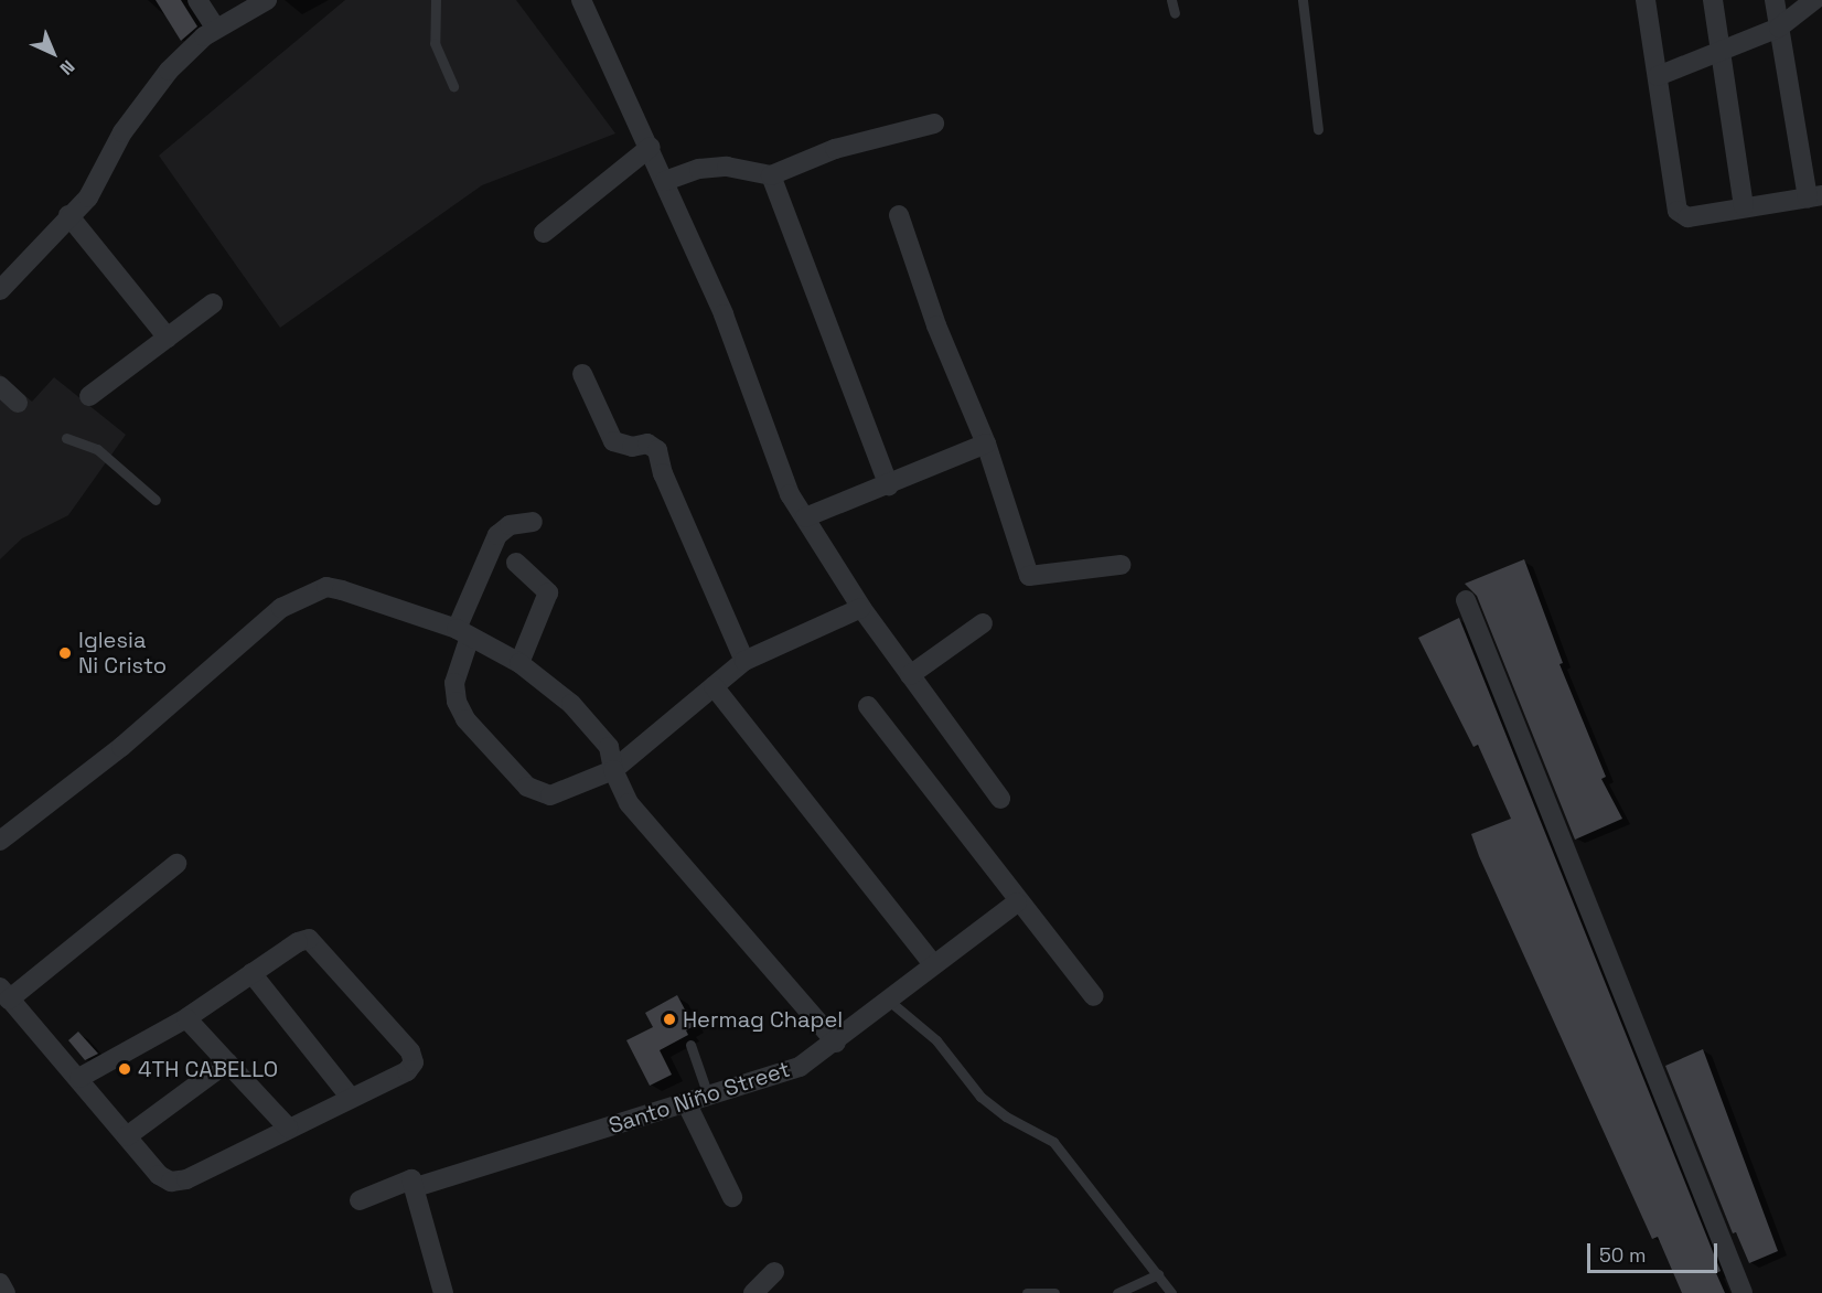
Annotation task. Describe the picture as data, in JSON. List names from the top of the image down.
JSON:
{
  "streets": {
    "street": ["Santo Niño Street"]
  },
  "places": ["Iglesia Ni Cristo", "Hermag Chapel", "4TH CABELLO"],
  "scale_bar": "50 m",
  "north": "bottom right"
}
